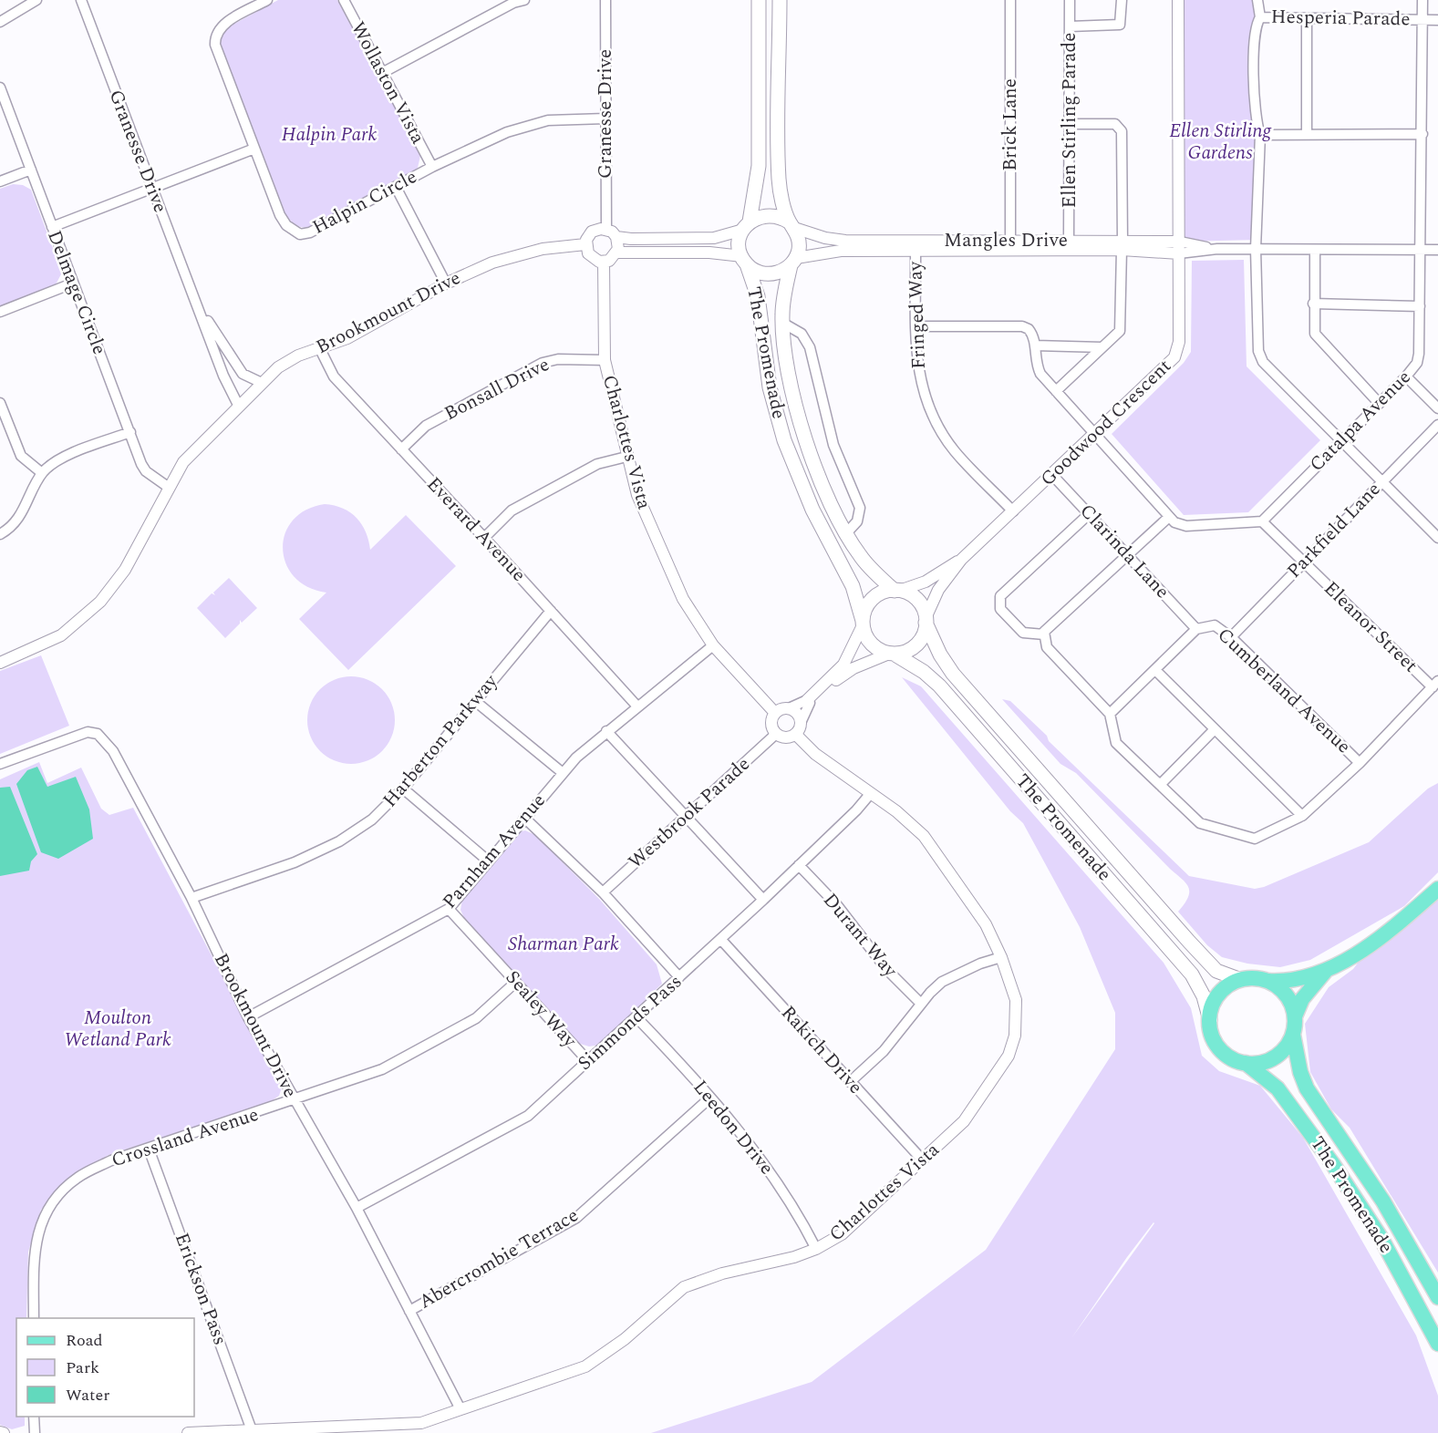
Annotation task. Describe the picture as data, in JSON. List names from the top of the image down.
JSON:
{
  "streets": {
    "main road": ["The Promenade"],
    "street": [
      "Hesperia Parade",
      "Wollaston Vista",
      "Granesse Drive",
      "Ellen Stirling Parade",
      "Brick Lane",
      "Halpin Circle",
      "Mangles Drive",
      "Delmage Circle",
      "Brookmount Drive",
      "Fringed Way",
      "Bonsall Drive",
      "Catalpa Avenue",
      "Goodwood Crescent",
      "Charlottes Vista",
      "Everard Avenue",
      "Parkfield Lane",
      "Clarinda Lane",
      "Eleanor Street",
      "Cumberland Avenue",
      "Harberton Parkway",
      "Westbrook Parade",
      "Parnham Avenue",
      "Durant Way",
      "Sealey Way",
      "Simmonds Pass",
      "Rakich Drive",
      "Leedon Drive",
      "Crossland Avenue",
      "Abercrombie Terrace",
      "Erickson Pass"
    ]
  },
  "crossings": [
    ["Hesperia Parade", "Catalpa Avenue"],
    ["Wollaston Vista", "Halpin Circle"],
    ["Granesse Drive", "Halpin Circle"],
    ["Granesse Drive", "Brookmount Drive"],
    ["Granesse Drive", "Charlottes Vista"],
    ["Ellen Stirling Parade", "Mangles Drive"],
    ["Brick Lane", "Mangles Drive"],
    ["Mangles Drive", "Fringed Way"],
    ["Mangles Drive", "The Promenade"],
    ["Mangles Drive", "Catalpa Avenue"],
    ["Mangles Drive", "Goodwood Crescent"],
    ["Delmage Circle", "Brookmount Drive"],
    ["Brookmount Drive", "Charlottes Vista"],
    ["Brookmount Drive", "Everard Avenue"],
    ["Brookmount Drive", "Harberton Parkway"],
    ["Brookmount Drive", "Parnham Avenue"],
    ["Brookmount Drive", "Simmonds Pass"],
    ["Brookmount Drive", "Crossland Avenue"],
    ["Brookmount Drive", "Abercrombie Terrace"],
    ["Fringed Way", "Goodwood Crescent"],
    ["The Promenade", "Goodwood Crescent"],
    ["Bonsall Drive", "Charlottes Vista"],
    ["Bonsall Drive", "Everard Avenue"],
    ["Catalpa Avenue", "Eleanor Street"],
    ["Goodwood Crescent", "Clarinda Lane"],
    ["Charlottes Vista", "Westbrook Parade"],
    ["Charlottes Vista", "Parnham Avenue"],
    ["Charlottes Vista", "Simmonds Pass"],
    ["Charlottes Vista", "Rakich Drive"],
    ["Charlottes Vista", "Leedon Drive"],
    ["Charlottes Vista", "Erickson Pass"],
    ["Everard Avenue", "Harberton Parkway"],
    ["Everard Avenue", "Parnham Avenue"],
    ["Parkfield Lane", "Eleanor Street"],
    ["Parkfield Lane", "Cumberland Avenue"],
    ["Clarinda Lane", "Cumberland Avenue"],
    ["Eleanor Street", "Cumberland Avenue"],
    ["Parnham Avenue", "Sealey Way"],
    ["Durant Way", "Simmonds Pass"],
    ["Sealey Way", "Simmonds Pass"],
    ["Sealey Way", "Crossland Avenue"],
    ["Simmonds Pass", "Rakich Drive"],
    ["Simmonds Pass", "Leedon Drive"],
    ["Leedon Drive", "Abercrombie Terrace"],
    ["Crossland Avenue", "Erickson Pass"]
  ],
  "parks": [
    "Ellen Stirling Gardens",
    "Halpin Park",
    "Sharman Park",
    "Moulton Wetland Park"
  ],
  "legend": ["Road", "Park", "Water"]
}
